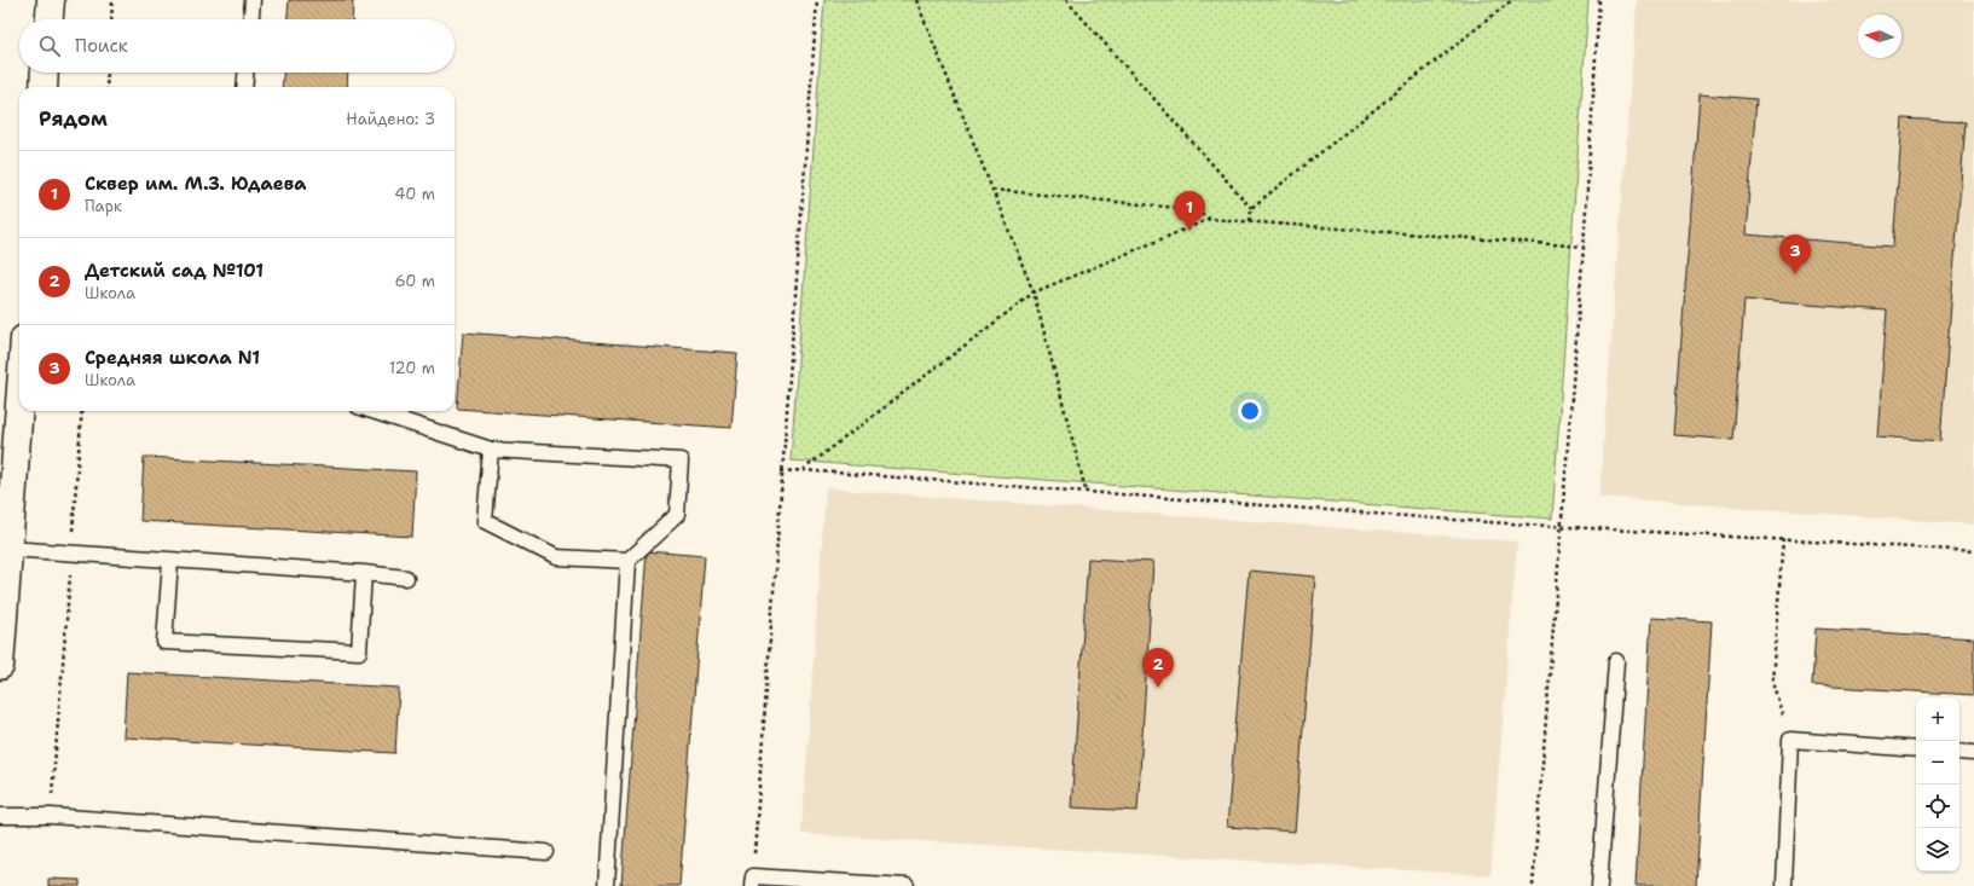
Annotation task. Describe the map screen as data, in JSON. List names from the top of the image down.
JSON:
{
  "north": "left",
  "page": {
    "search": "Поиск",
    "heading": ["Рядом", "Найдено: 3"],
    "list": [
      {
        "mark": "1",
        "name": "Сквер им. М.З. Юдаева",
        "note": "Парк",
        "value": "40 m"
      },
      {
        "mark": "2",
        "name": "Детский сад №101",
        "note": "Школа",
        "value": "60 m"
      },
      {
        "mark": "3",
        "name": "Средняя школа N1",
        "note": "Школа",
        "value": "120 m"
      }
    ],
    "pins": ["1", "3", "2"],
    "map_buttons": ["+", "−"]
  }
}
